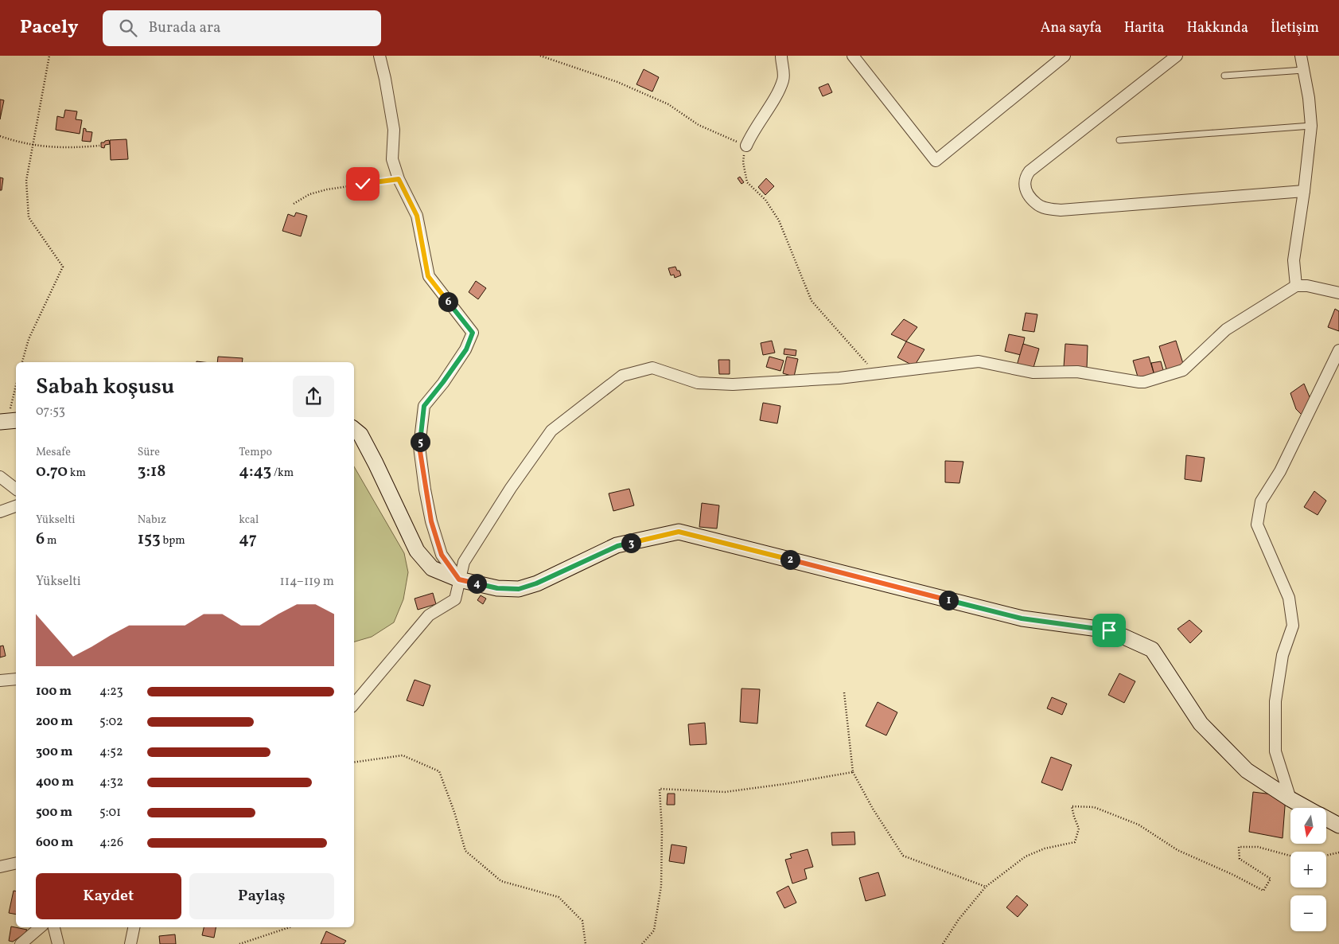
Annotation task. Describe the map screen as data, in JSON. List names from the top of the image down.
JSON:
{
  "north": "bottom",
  "page": {
    "header": "Pacely",
    "search": "Burada ara",
    "nav": [
      "Ana sayfa",
      "Harita",
      "Hakkında",
      "İletişim"
    ],
    "pins": [
      "6",
      "5",
      "3",
      "2",
      "4",
      "1"
    ],
    "heading": ["Sabah koşusu", "07:53"],
    "stats": [
      ["Mesafe", "0.70 km"],
      ["Süre", "3:18"],
      ["Tempo", "4:43 /km"],
      ["Yükselti", "6 m"],
      ["Nabız", "153 bpm"],
      ["kcal", "47"]
    ],
    "chart": ["Yükselti", "114–119 m"],
    "list": [
      {
        "name": "100 m",
        "note": "4:23"
      },
      {
        "name": "200 m",
        "note": "5:02"
      },
      {
        "name": "300 m",
        "note": "4:52"
      },
      {
        "name": "400 m",
        "note": "4:32"
      },
      {
        "name": "500 m",
        "note": "5:01"
      },
      {
        "name": "600 m",
        "note": "4:26"
      }
    ],
    "map_buttons": ["+", "−"],
    "buttons": ["Kaydet", "Paylaş"]
  }
}
